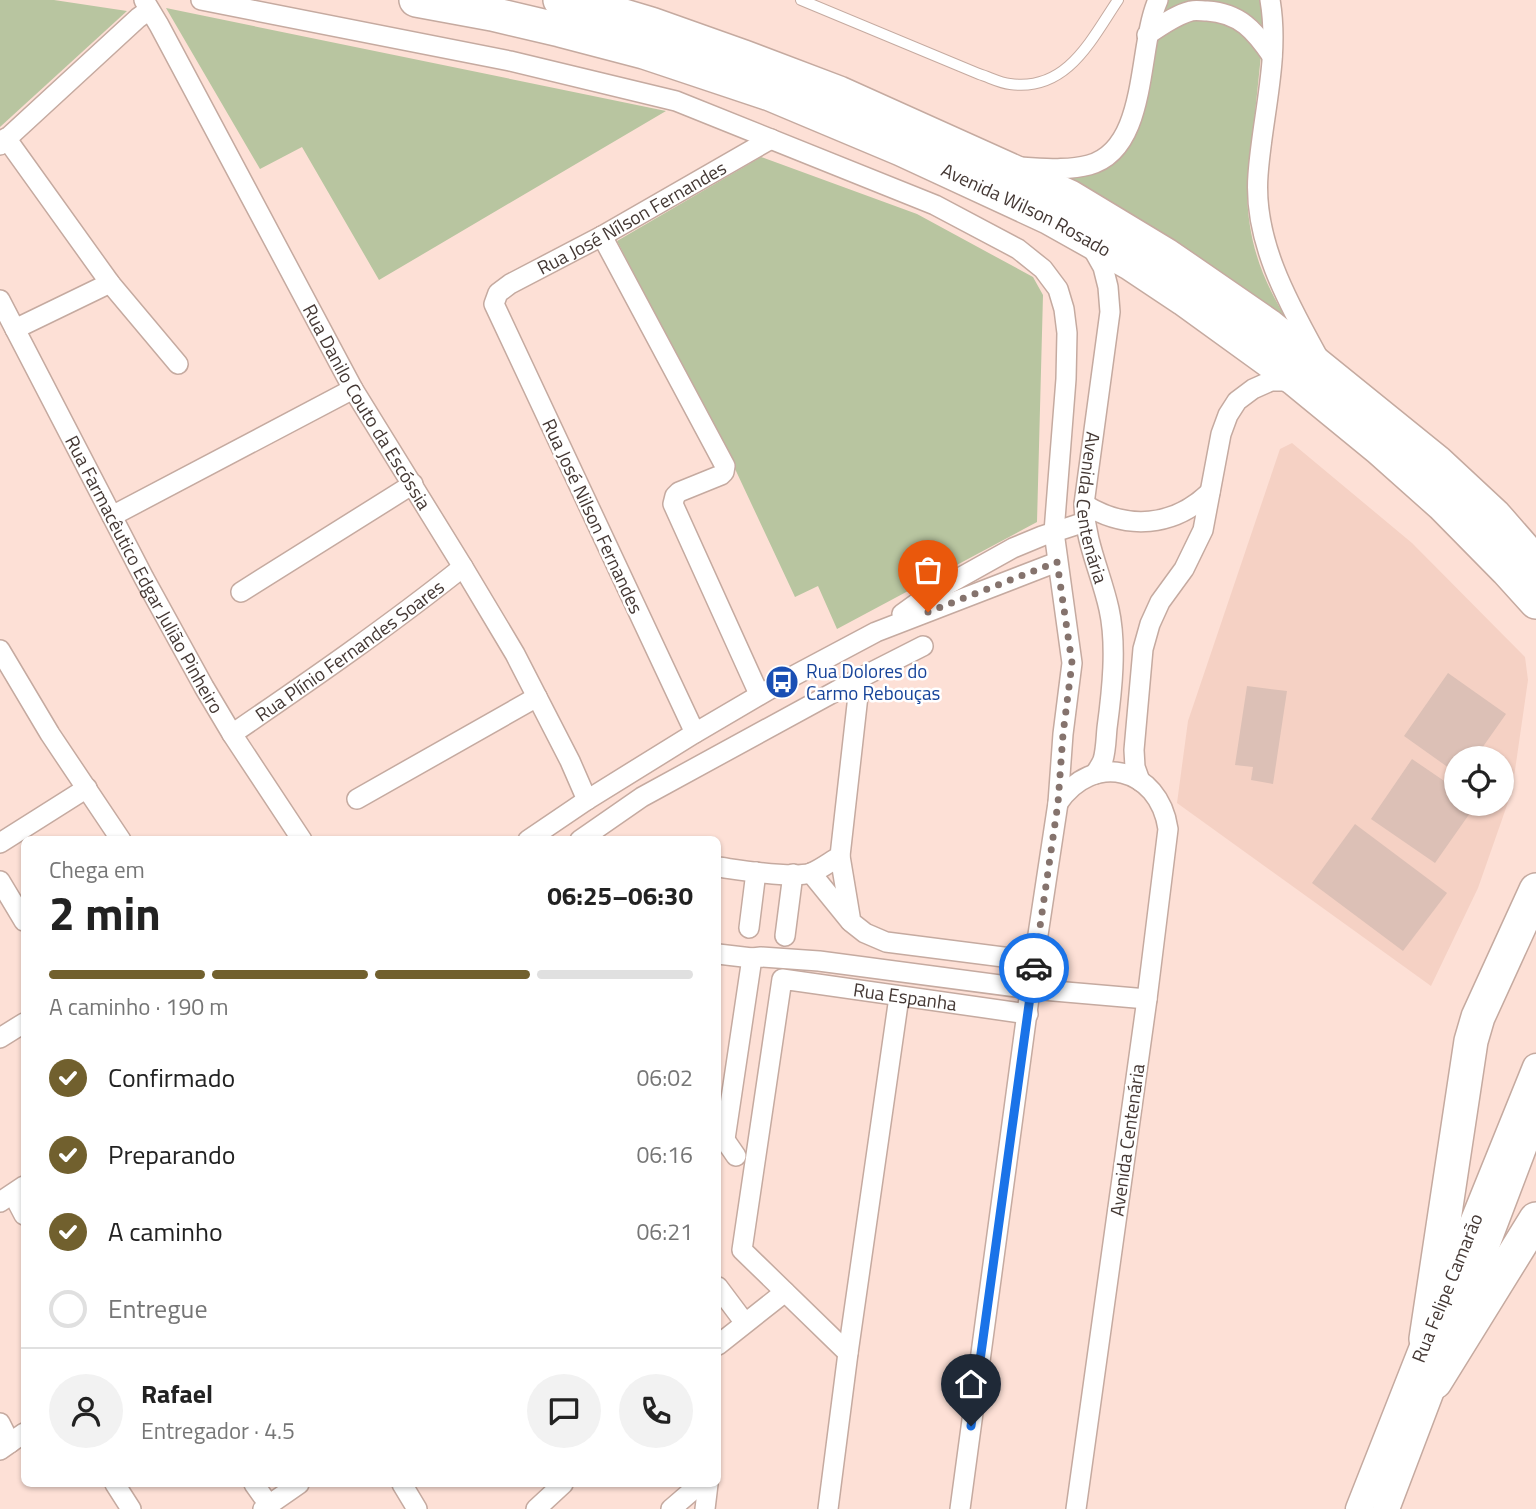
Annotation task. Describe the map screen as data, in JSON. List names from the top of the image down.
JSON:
{
  "streets": {
    "highway": ["Avenida Wilson Rosado"],
    "main road": ["Rua Felipe Camarão"],
    "street": [
      "Rua José Nílson Fernandes",
      "Rua Danilo Couto da Escóssia",
      "Avenida Centenária",
      "Rua José Nilson Fernandes",
      "Rua Farmacêutico Edgar Julião Pinheiro",
      "Rua Plínio Fernandes Soares",
      "Rua Espanha"
    ]
  },
  "crossings": [
    ["Avenida Wilson Rosado", "Avenida Centenária"],
    ["Rua José Nílson Fernandes", "Rua José Nilson Fernandes"],
    ["Rua Danilo Couto da Escóssia", "Rua Plínio Fernandes Soares"],
    ["Rua Farmacêutico Edgar Julião Pinheiro", "Rua Plínio Fernandes Soares"]
  ],
  "places": {
    "bus stop": ["Rua Dolores do Carmo Rebouças"]
  },
  "page": {
    "heading": ["2 min", "Chega em", "06:25–06:30"],
    "panel": ["Rafael", "Entregador · 4.5"],
    "bar": "A caminho · 190 m",
    "list": [
      ["Confirmado", "06:02"],
      ["Preparando", "06:16"],
      ["A caminho", "06:21"],
      "Entregue"
    ]
  }
}
